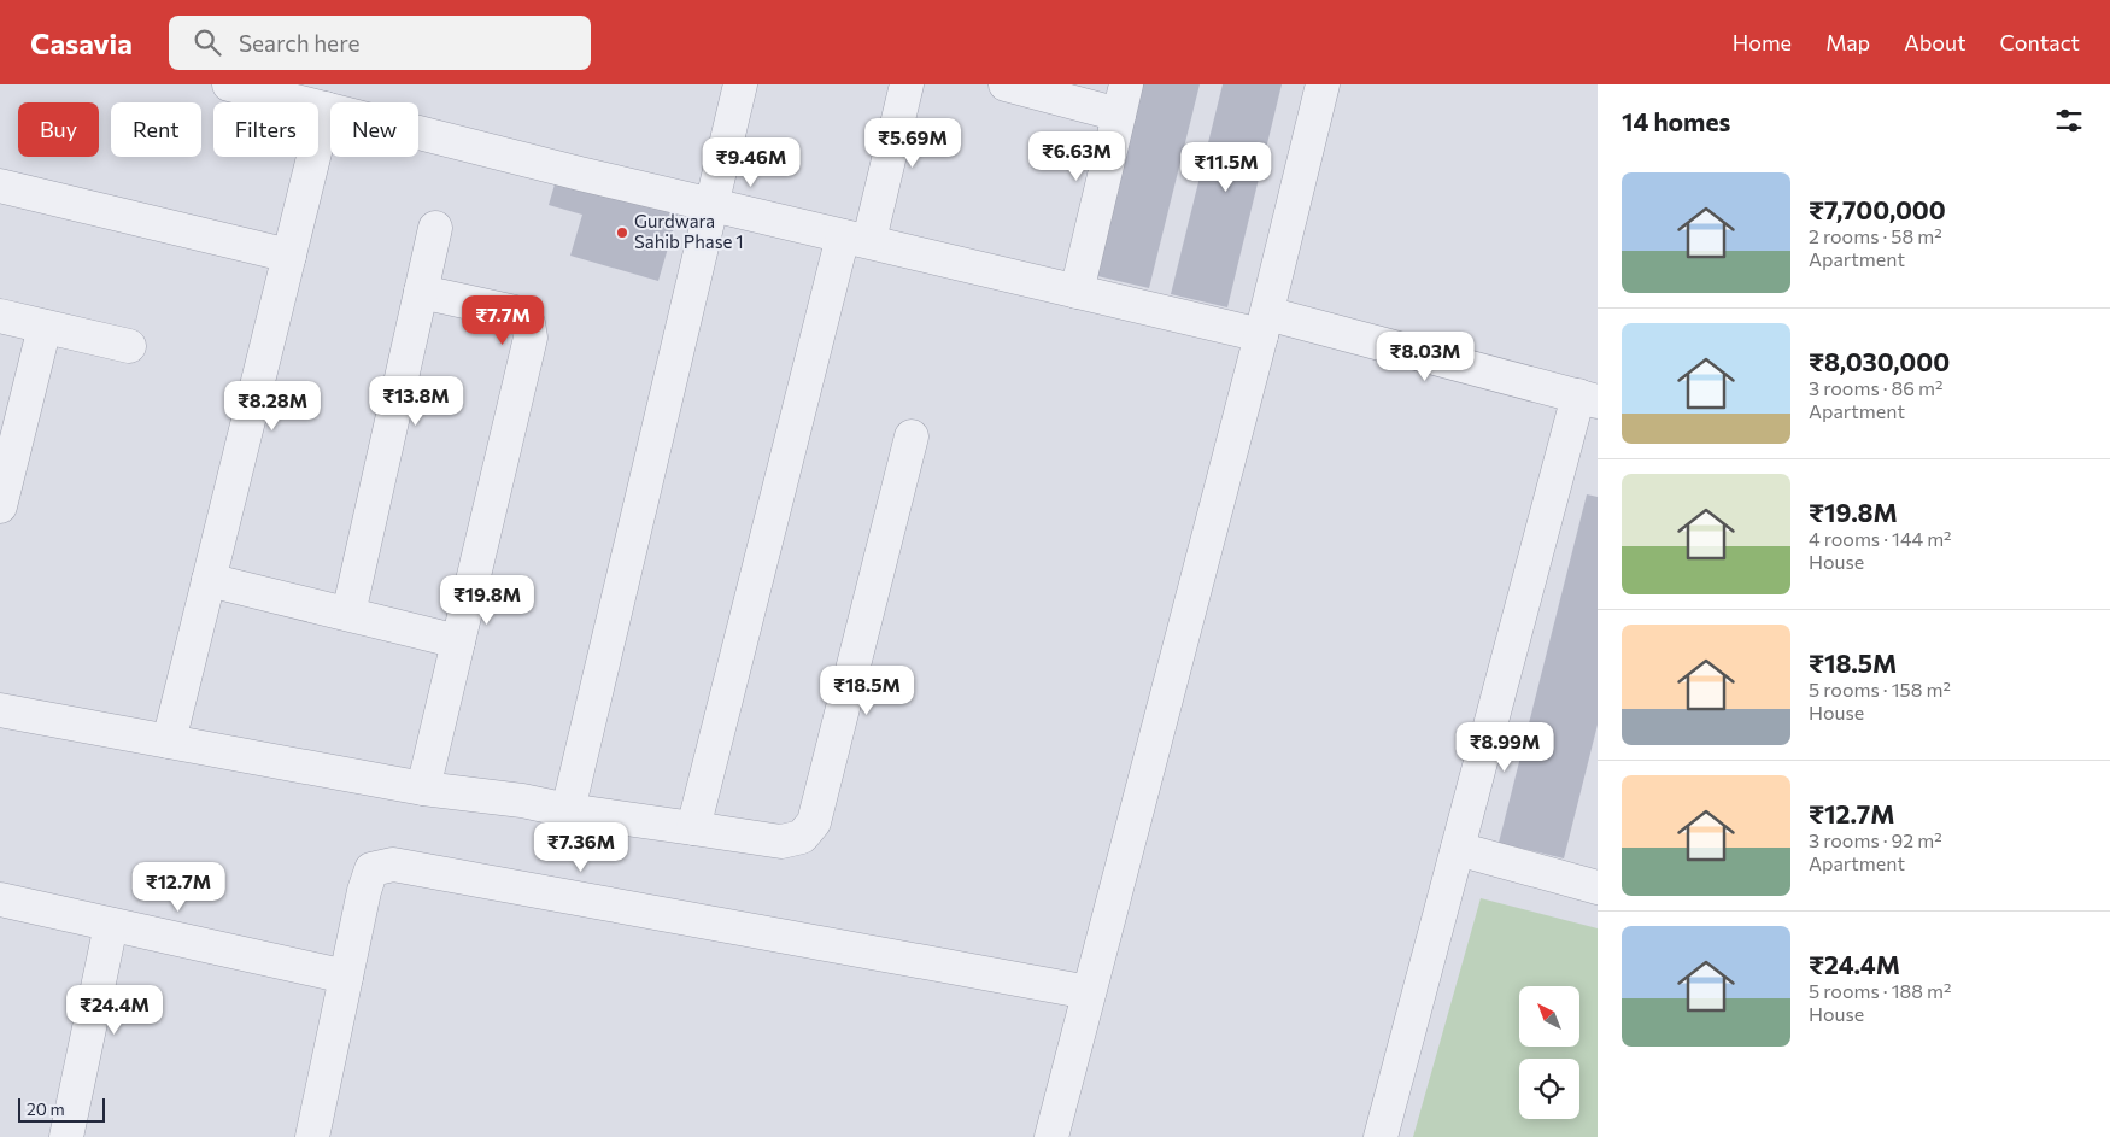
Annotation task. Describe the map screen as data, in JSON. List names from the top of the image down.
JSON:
{
  "places": ["Gurdwara Sahib Phase 1"],
  "scale_bar": "20 m",
  "north": "top left",
  "page": {
    "header": "Casavia",
    "search": "Search here",
    "nav": [
      "Home",
      "Map",
      "About",
      "Contact"
    ],
    "heading": "14 homes",
    "chip": [
      "Buy",
      "Rent",
      "Filters",
      "New"
    ],
    "price": [
      "₹5.69M",
      "₹6.63M",
      "₹9.46M",
      "₹11.5M",
      "₹7.7M",
      "₹8.03M",
      "₹13.8M",
      "₹8.28M",
      "₹19.8M",
      "₹18.5M",
      "₹8.99M",
      "₹7.36M",
      "₹12.7M",
      "₹24.4M"
    ],
    "list": [
      {
        "name": "₹7,700,000",
        "note": "2 rooms · 58 m² · Apartment"
      },
      {
        "name": "₹8,030,000",
        "note": "3 rooms · 86 m² · Apartment"
      },
      {
        "name": "₹19.8M",
        "note": "4 rooms · 144 m² · House"
      },
      {
        "name": "₹18.5M",
        "note": "5 rooms · 158 m² · House"
      },
      {
        "name": "₹12.7M",
        "note": "3 rooms · 92 m² · Apartment"
      },
      {
        "name": "₹24.4M",
        "note": "5 rooms · 188 m² · House"
      }
    ],
    "scale": "20 m"
  }
}
